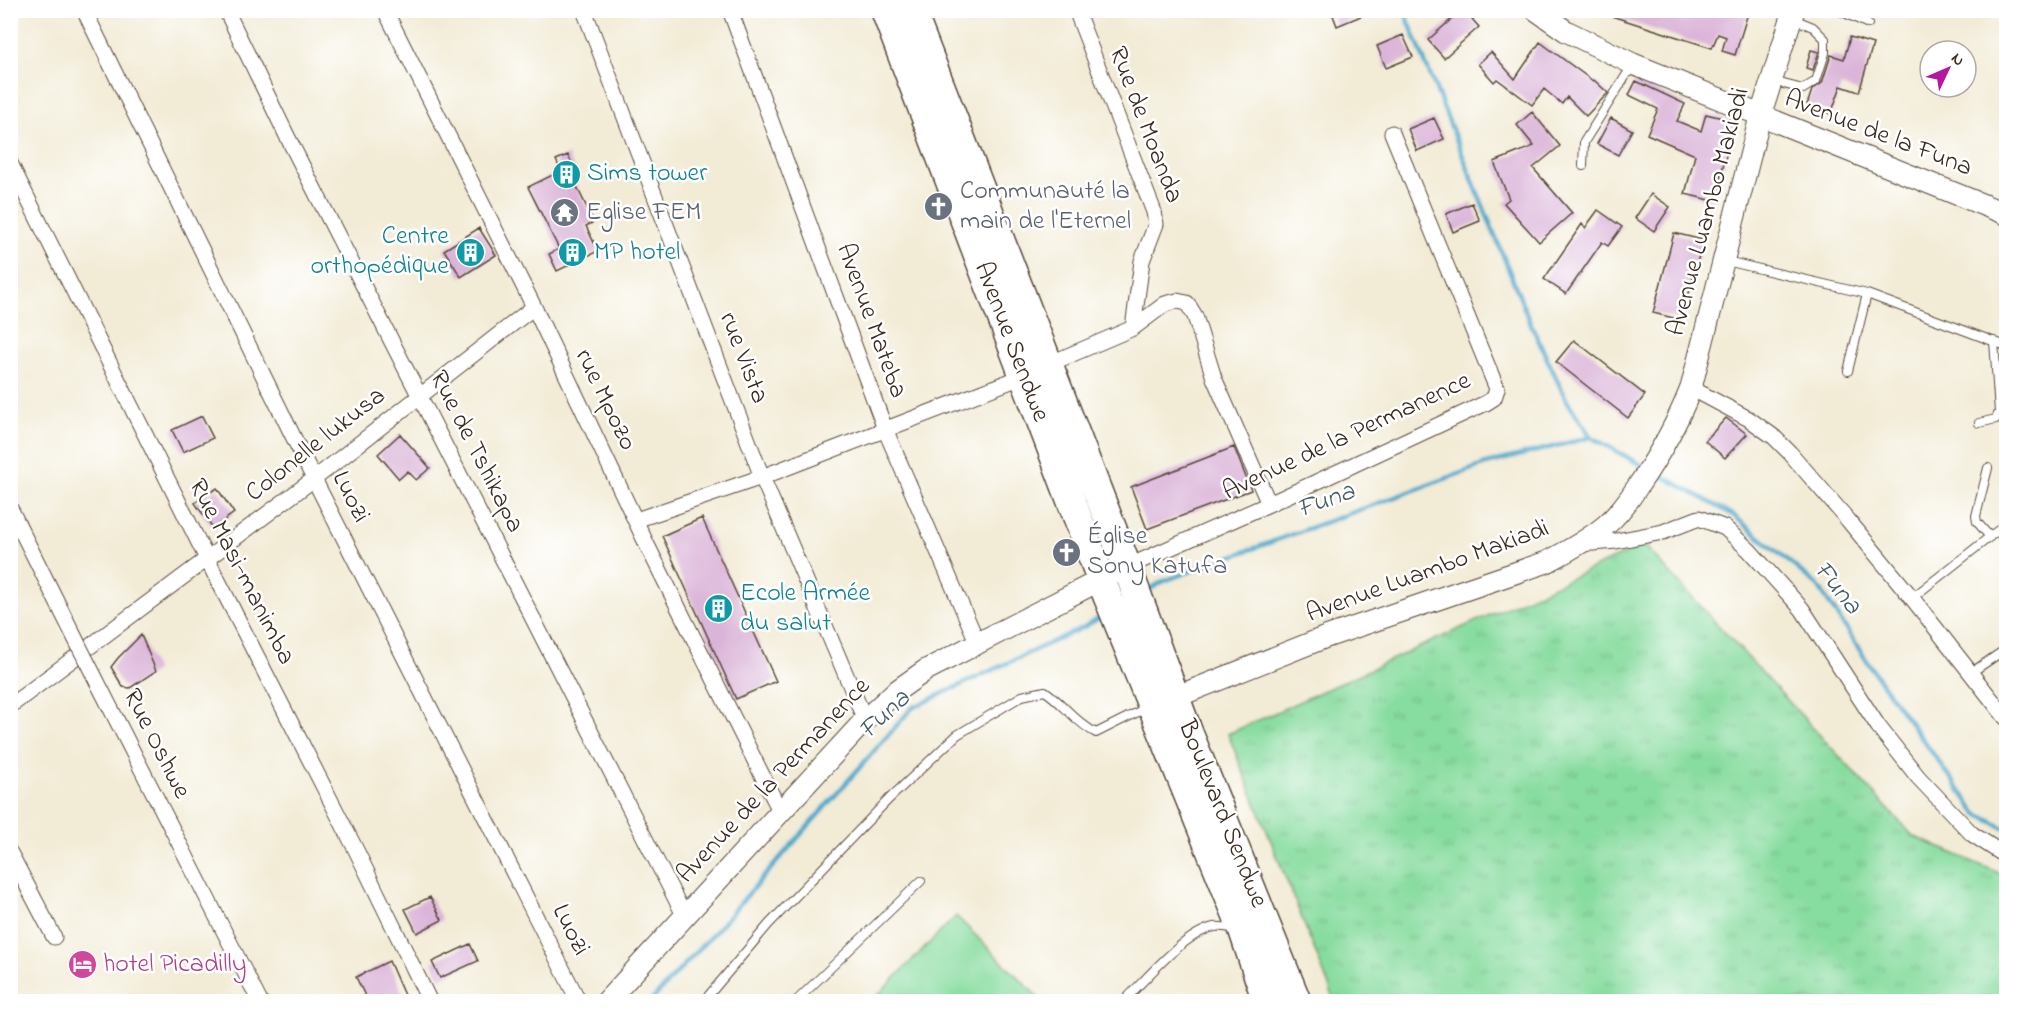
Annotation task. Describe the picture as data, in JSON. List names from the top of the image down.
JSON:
{
  "streets": {
    "highway": ["Avenue Sendwe", "Boulevard Sendwe"],
    "main road": ["Avenue de la Funa", "Avenue Luambo Makiadi", "Avenue de la Permanence"],
    "street": [
      "Rue de Moanda",
      "Avenue Mateba",
      "rue Vista",
      "rue Mpozo",
      "Colonelle lukusa",
      "Rue de Tshikapa",
      "Luozi",
      "Rue Masi-manimba",
      "Rue Oshwe"
    ]
  },
  "crossings": [
    ["Avenue de la Funa", "Avenue Luambo Makiadi"],
    ["Avenue Luambo Makiadi", "Boulevard Sendwe"],
    ["Avenue Mateba", "Avenue de la Permanence"],
    ["Avenue Sendwe", "Avenue de la Permanence"],
    ["Avenue Sendwe", "Boulevard Sendwe"],
    ["rue Vista", "Avenue de la Permanence"],
    ["rue Mpozo", "Avenue de la Permanence"],
    ["rue Mpozo", "Colonelle lukusa"],
    ["Avenue de la Permanence", "Rue de Tshikapa"],
    ["Colonelle lukusa", "Rue de Tshikapa"],
    ["Colonelle lukusa", "Luozi"],
    ["Colonelle lukusa", "Rue Masi-manimba"],
    ["Colonelle lukusa", "Rue Oshwe"]
  ],
  "water": ["Funa"],
  "places": {
    "building": [
      "Sims tower",
      "Centre orthopédique",
      "MP hotel",
      "Ecole Armée du salut"
    ],
    "church": ["Communauté la main de l'Eternel", "Église Sony Katufa"],
    "temple": ["Eglise FEM"],
    "hotel": ["hotel Picadilly"]
  },
  "north": "top right"
}
